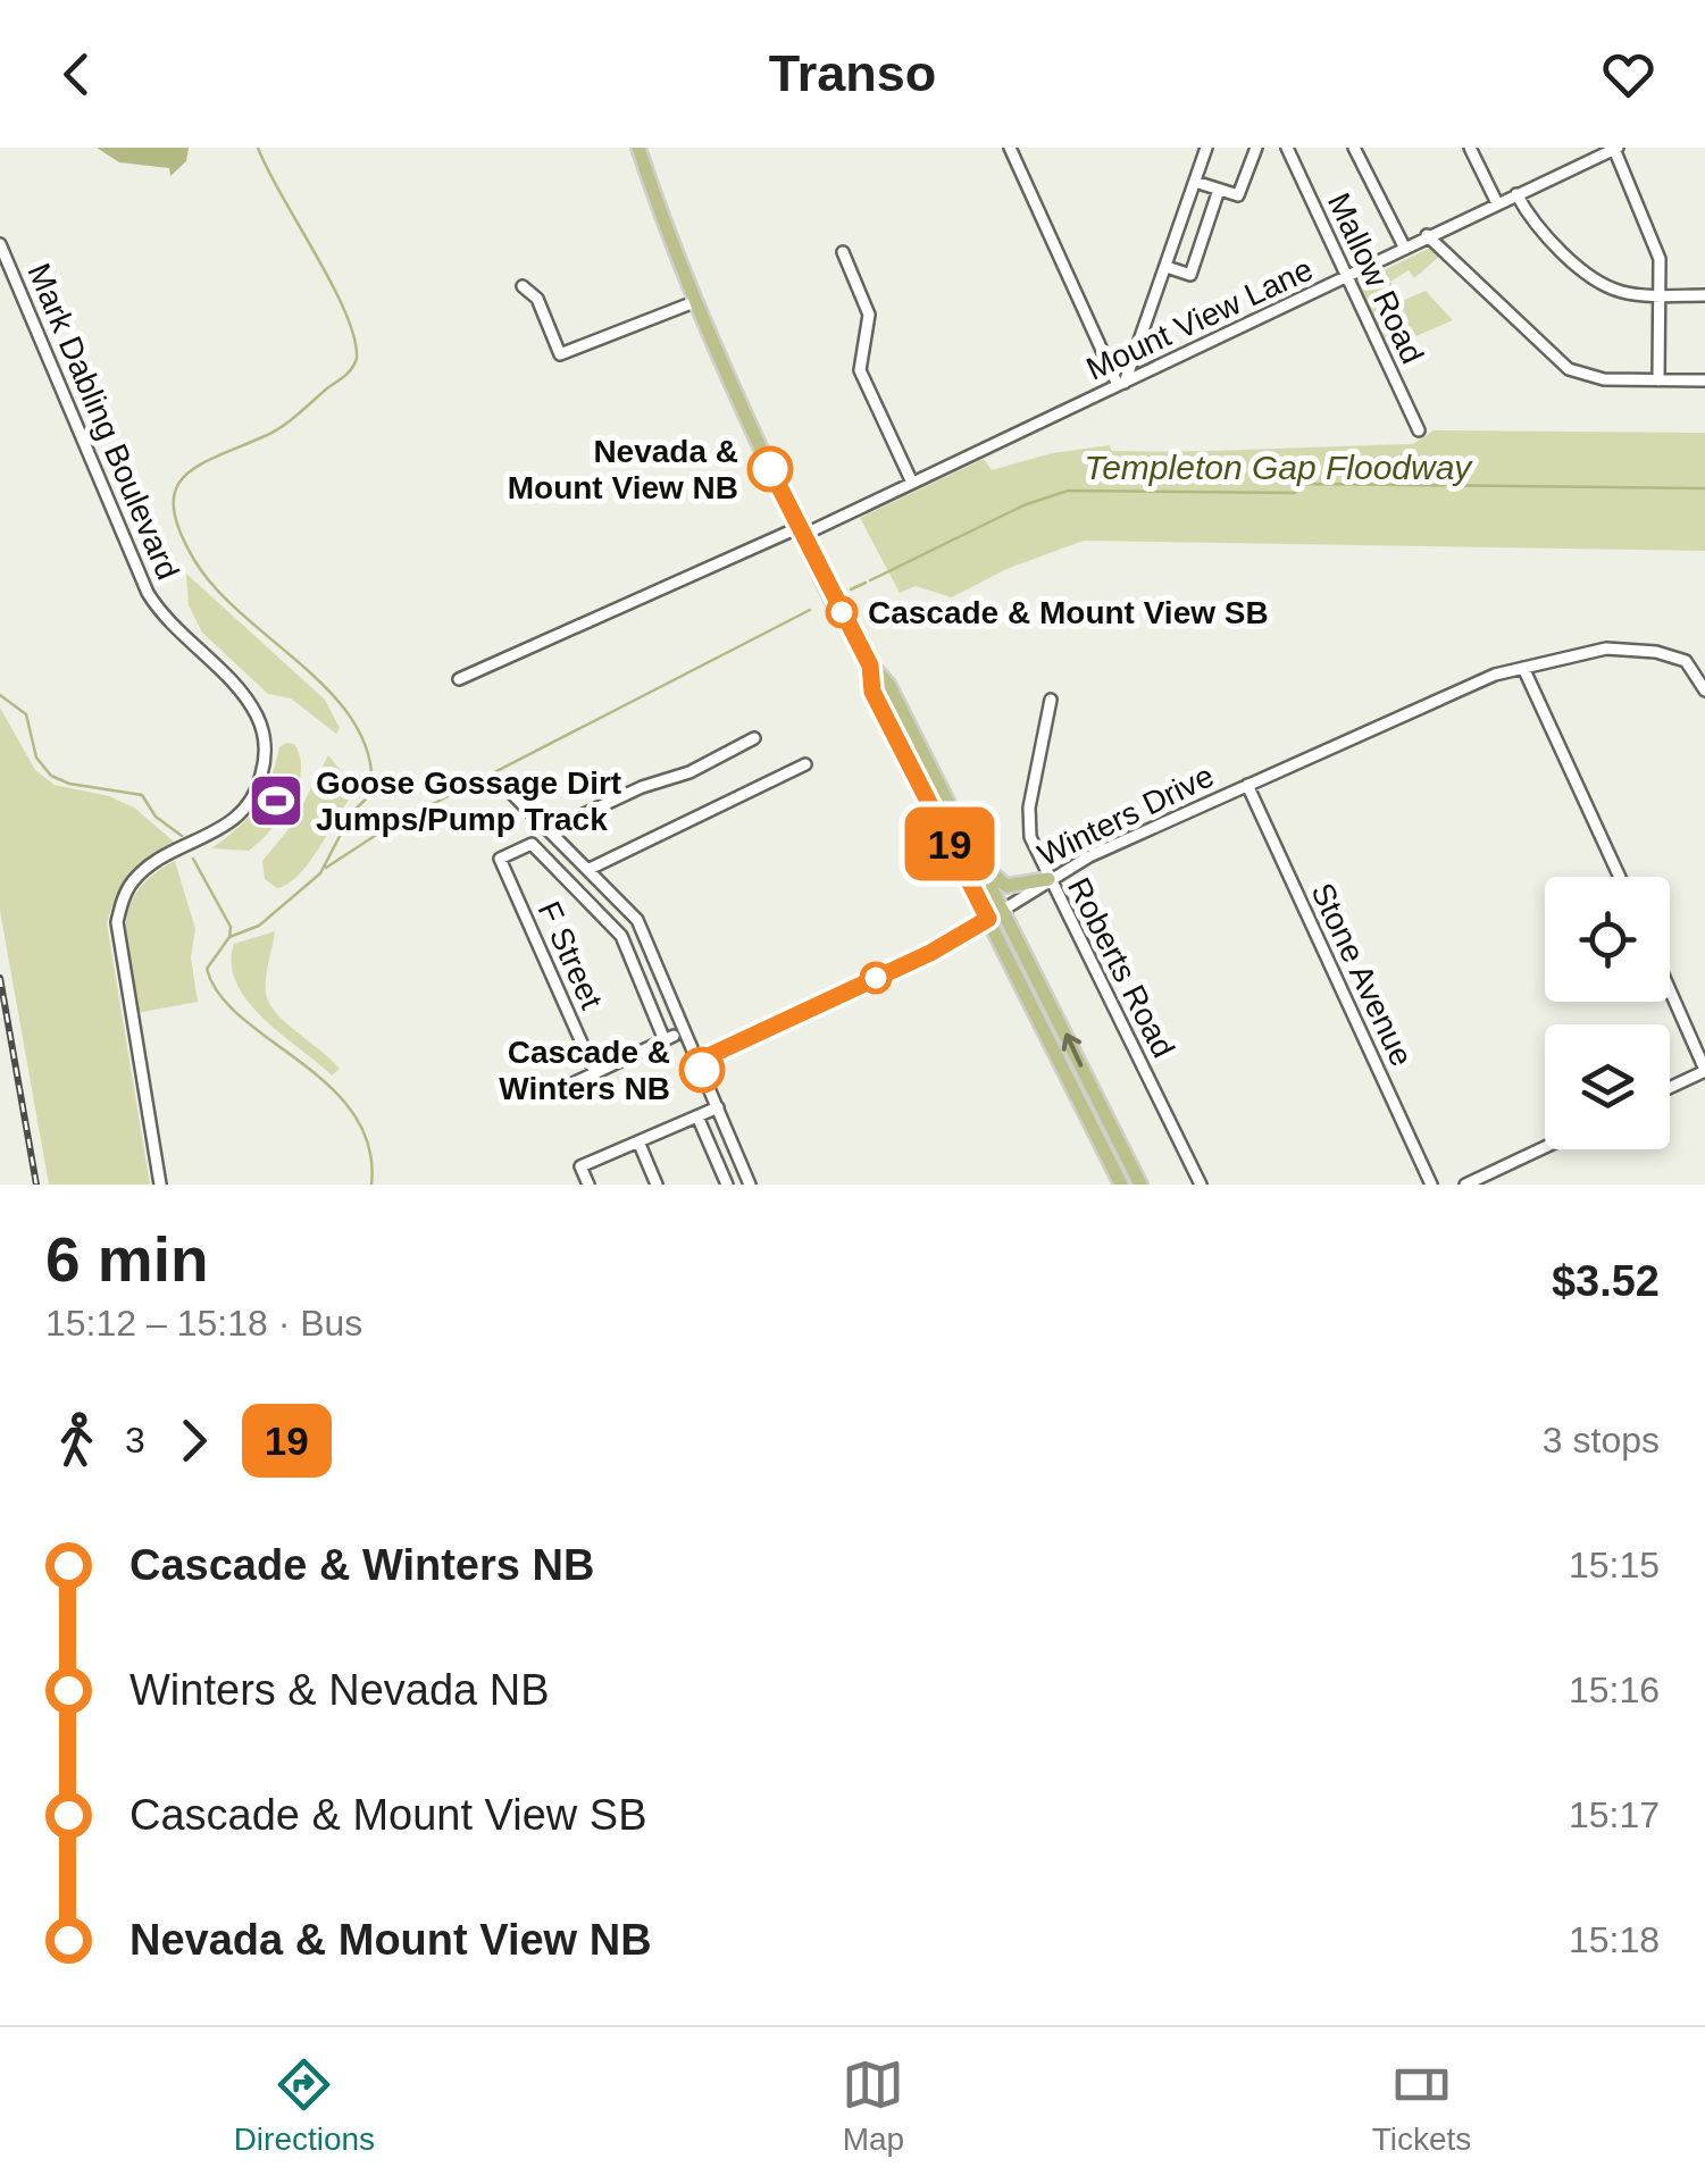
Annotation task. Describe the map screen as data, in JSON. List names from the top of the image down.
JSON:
{
  "streets": {
    "street": [
      "Mallow Road",
      "Mount View Lane",
      "Mark Dabling Boulevard",
      "Winters Drive",
      "F Street",
      "Roberts Road",
      "Stone Avenue"
    ]
  },
  "crossings": [
    ["Mallow Road", "Mount View Lane"],
    ["Winters Drive", "Roberts Road"],
    ["Winters Drive", "Stone Avenue"]
  ],
  "water": ["Templeton Gap Floodway"],
  "places": {
    "other": ["Nevada & Mount View NB", "Cascade & Mount View SB", "Cascade & Winters NB"],
    "sports": ["Goose Gossage Dirt Jumps/Pump Track"]
  },
  "lines": ["bus line 19"],
  "page": {
    "header": "Transo",
    "on_map": "19",
    "heading": ["6 min", "15:12 – 15:18 · Bus", "$3.52"],
    "legs": ["3", "19", "3 stops"],
    "list": [
      {
        "name": "Cascade & Winters NB",
        "value": "15:15"
      },
      {
        "name": "Winters & Nevada NB",
        "value": "15:16"
      },
      {
        "name": "Cascade & Mount View SB",
        "value": "15:17"
      },
      {
        "name": "Nevada & Mount View NB",
        "value": "15:18"
      }
    ],
    "tabs": ["Directions", "Map", "Tickets"]
  }
}
